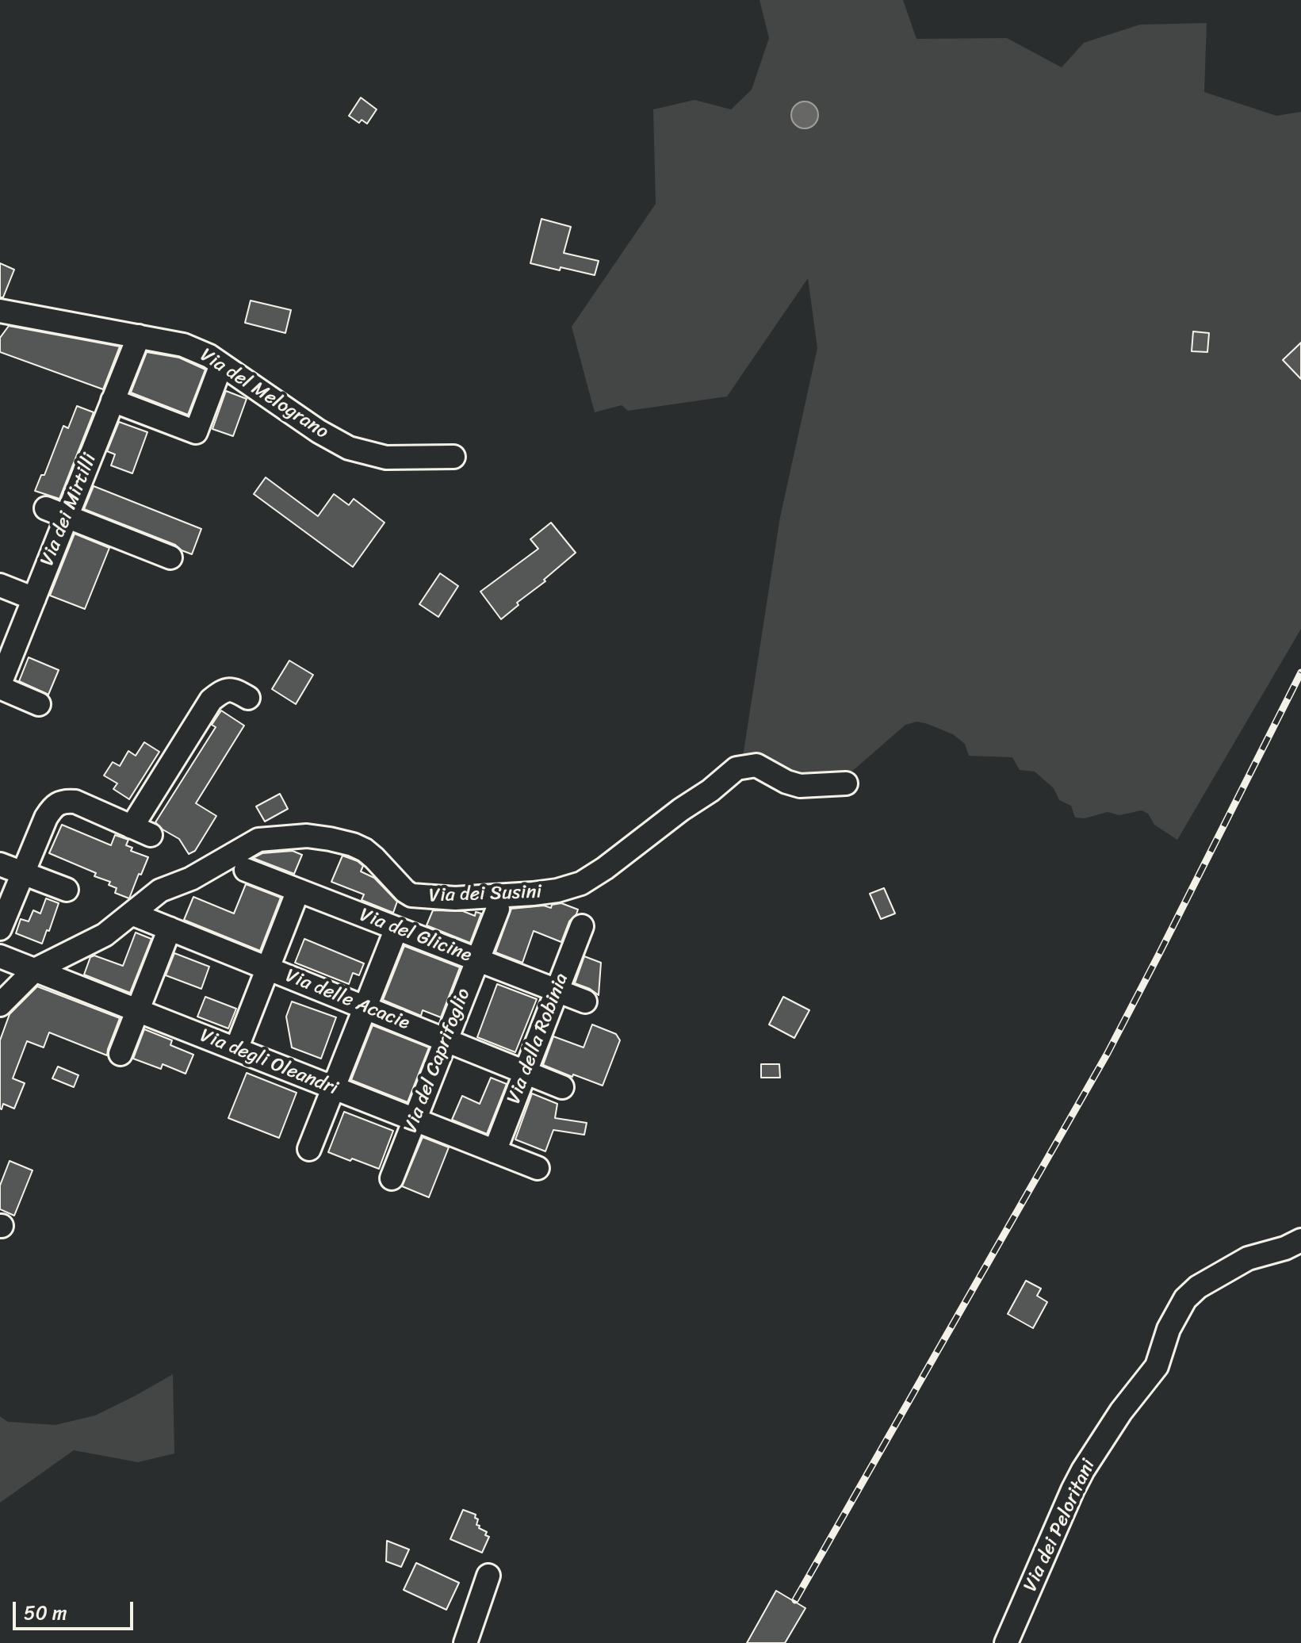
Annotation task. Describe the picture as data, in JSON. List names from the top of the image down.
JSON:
{
  "streets": {
    "street": [
      "Via del Melograno",
      "Via dei Mirtilli",
      "Via dei Susini",
      "Via del Glicine",
      "Via delle Acacie",
      "Via della Robinia",
      "Via del Caprifoglio",
      "Via degli Oleandri",
      "Via dei Peloritani"
    ]
  },
  "crossings": [
    ["Via del Melograno", "Via dei Mirtilli"],
    ["Via dei Susini", "Via delle Acacie"],
    ["Via dei Susini", "Via degli Oleandri"],
    ["Via del Glicine", "Via della Robinia"],
    ["Via del Glicine", "Via del Caprifoglio"],
    ["Via delle Acacie", "Via della Robinia"],
    ["Via delle Acacie", "Via del Caprifoglio"],
    ["Via della Robinia", "Via degli Oleandri"],
    ["Via del Caprifoglio", "Via degli Oleandri"]
  ],
  "scale_bar": "50 m"
}
